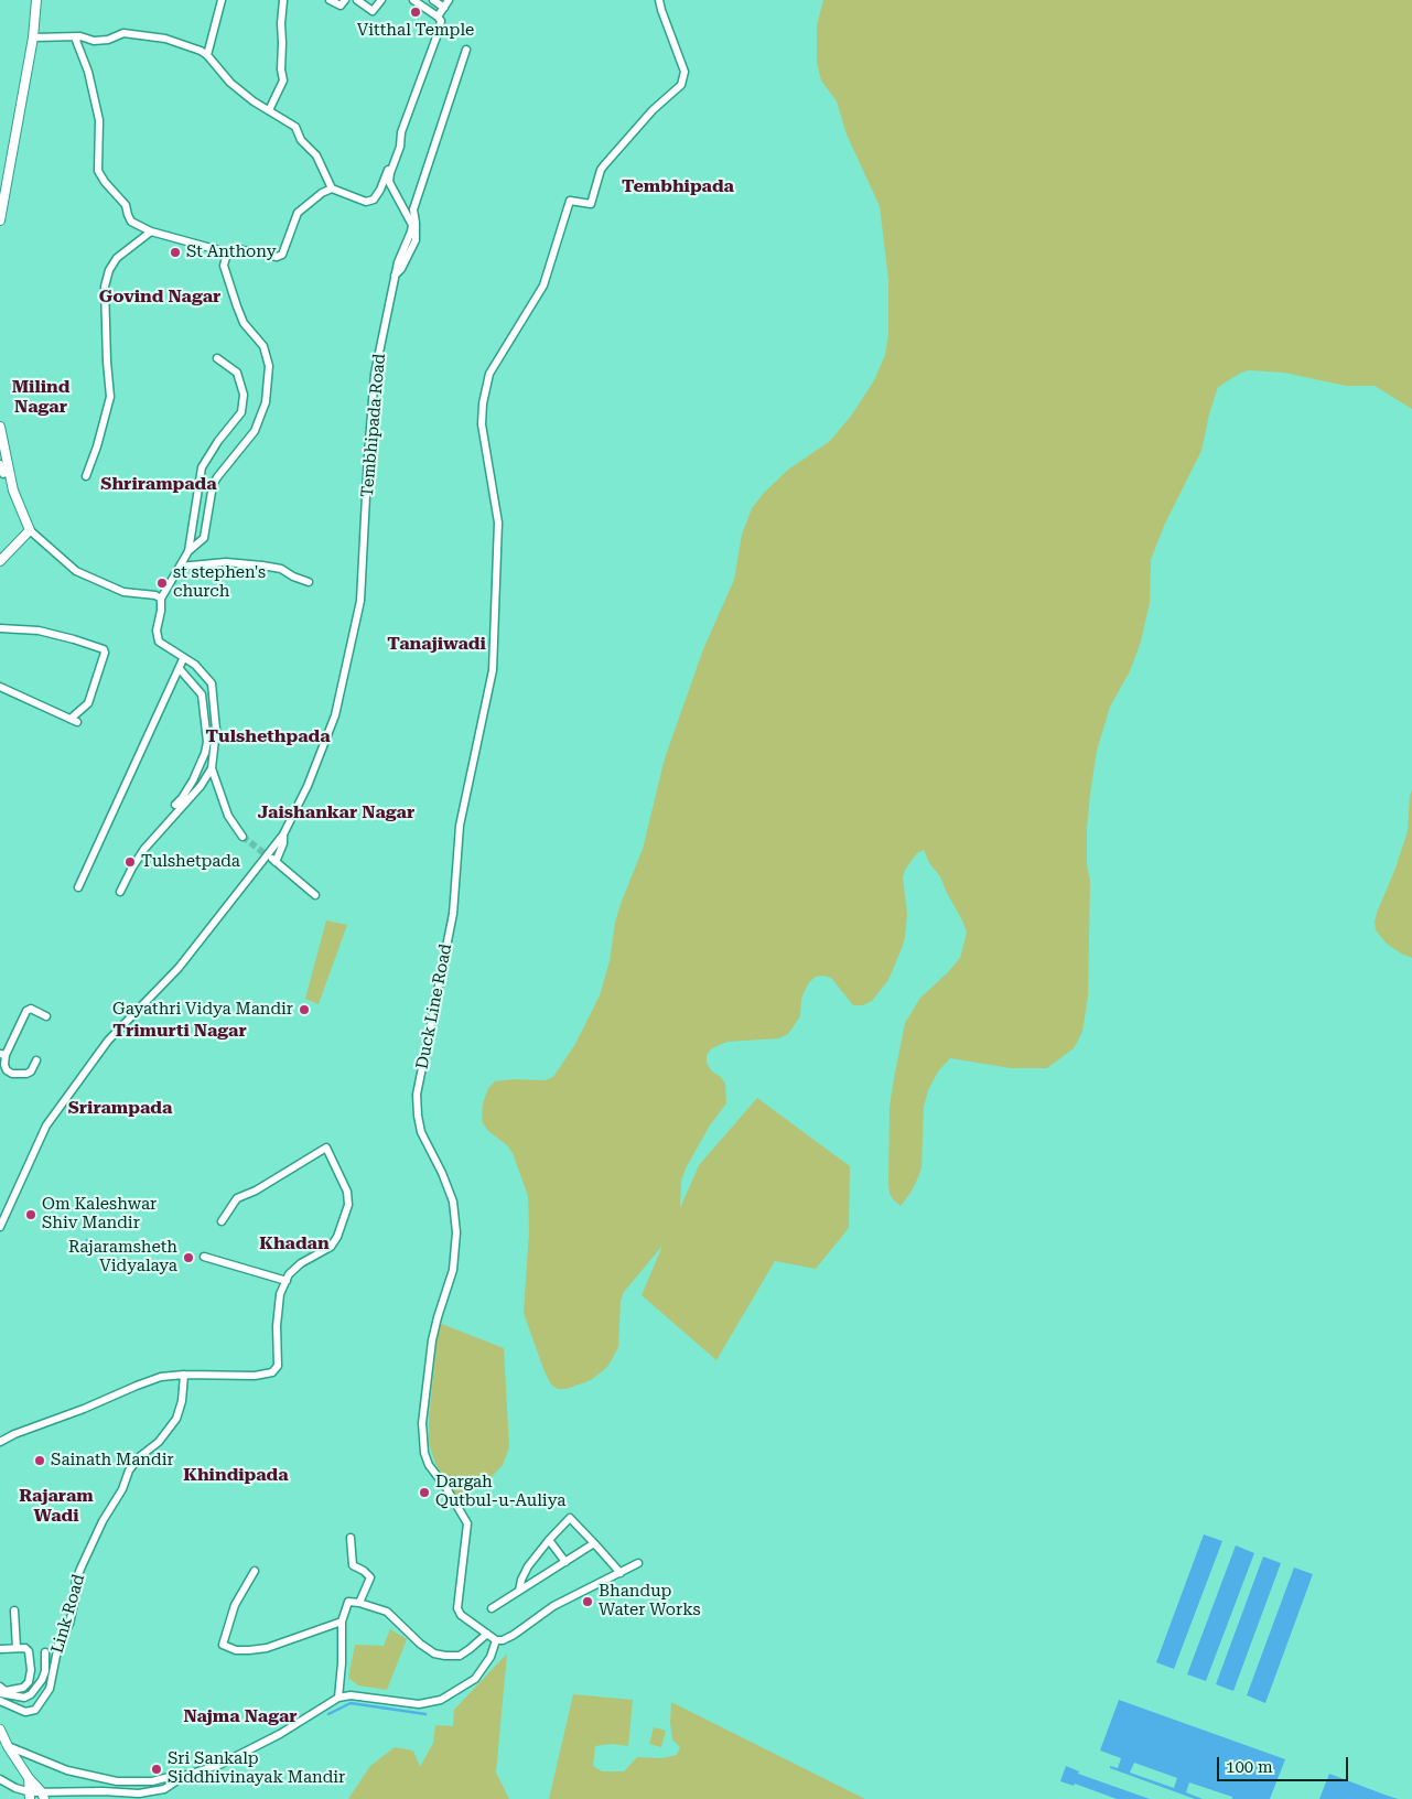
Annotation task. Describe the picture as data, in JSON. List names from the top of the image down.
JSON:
{
  "streets": {
    "street": ["Tembhipada Road", "Duck Line Road", "Link Road"]
  },
  "districts": [
    "Tembhipada",
    "Govind Nagar",
    "Milind Nagar",
    "Shrirampada",
    "Tanajiwadi",
    "Tulshethpada",
    "Jaishankar Nagar",
    "Trimurti Nagar",
    "Srirampada",
    "Khadan",
    "Khindipada",
    "Rajaram Wadi",
    "Najma Nagar"
  ],
  "places": [
    "Vitthal Temple",
    "St Anthony",
    "st stephen's church",
    "Tulshetpada",
    "Gayathri Vidya Mandir",
    "Om Kaleshwar Shiv Mandir",
    "Rajaramsheth Vidyalaya",
    "Sainath Mandir",
    "Dargah Qutbul-u-Auliya",
    "Bhandup Water Works",
    "Sri Sankalp Siddhivinayak Mandir"
  ],
  "scale_bar": "100 m"
}
